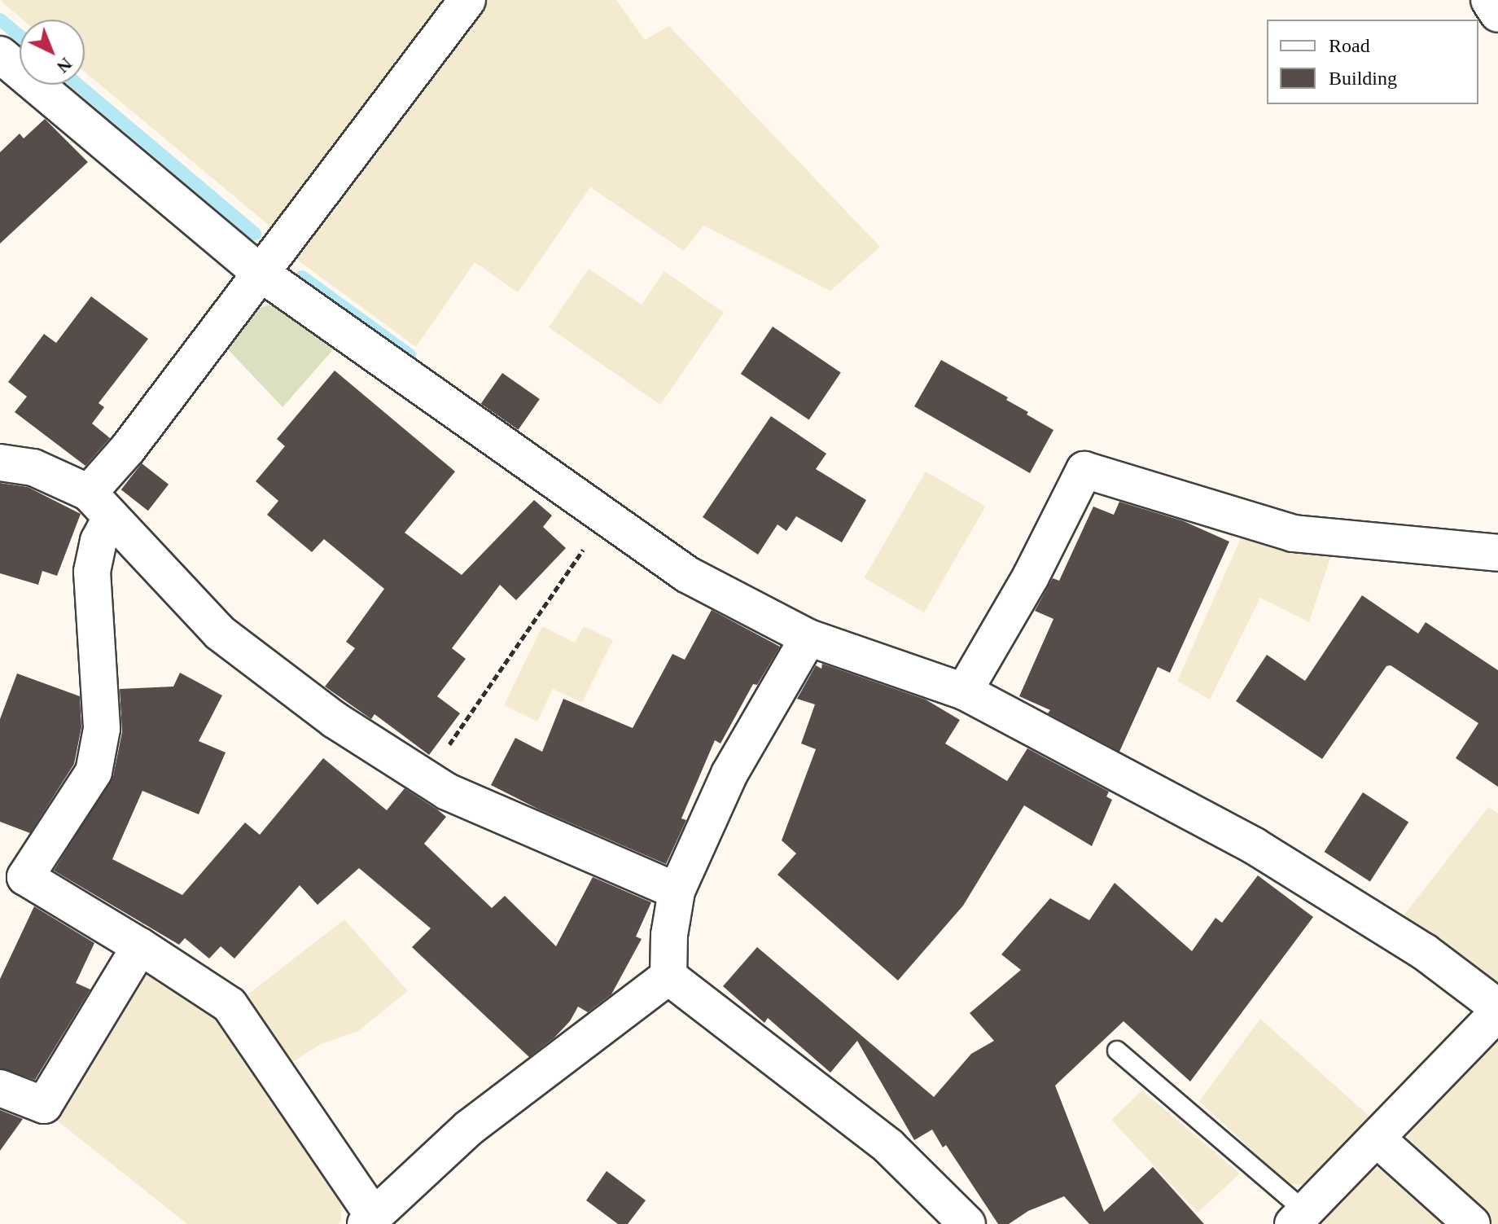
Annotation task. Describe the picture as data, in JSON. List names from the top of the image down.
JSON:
{
  "legend": ["Road", "Building"],
  "north": "bottom right"
}
